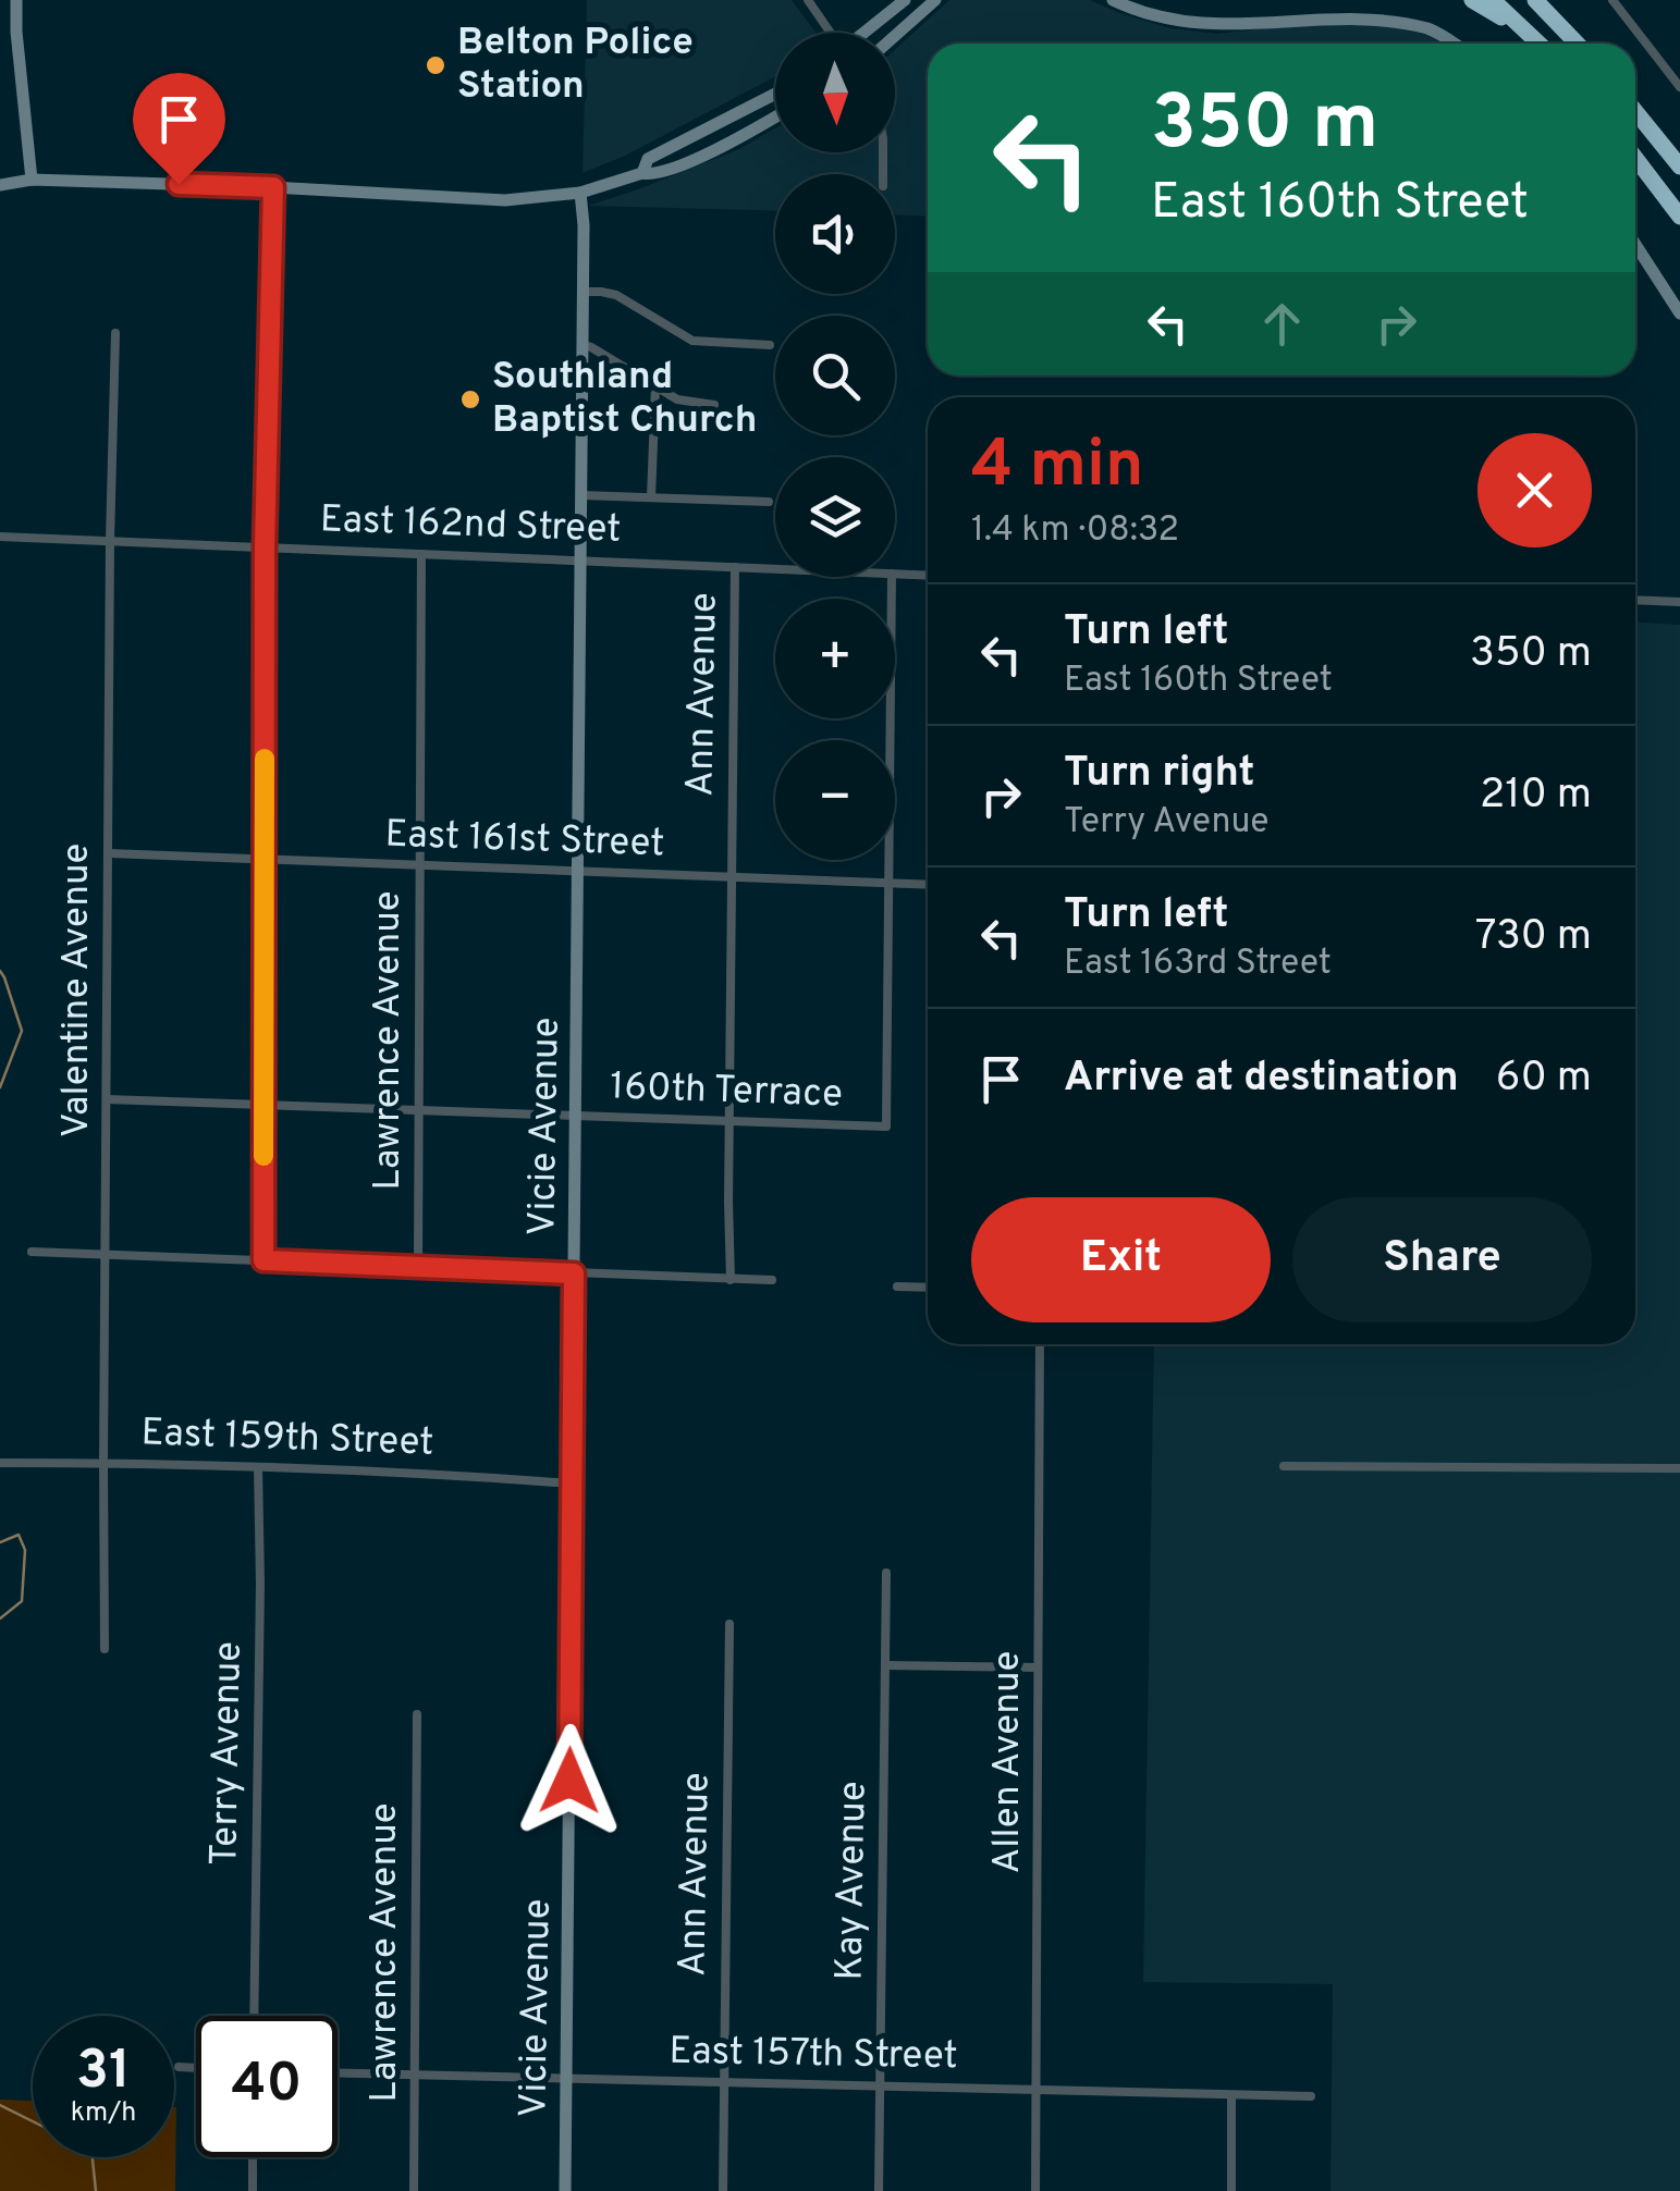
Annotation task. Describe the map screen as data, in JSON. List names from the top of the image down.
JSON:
{
  "streets": {
    "street": [
      "East 162nd Street",
      "Ann Avenue",
      "East 161st Street",
      "Valentine Avenue",
      "Lawrence Avenue",
      "160th Terrace",
      "Vicie Avenue",
      "East 159th Street",
      "Terry Avenue",
      "Allen Avenue",
      "Kay Avenue",
      "East 157th Street"
    ]
  },
  "crossings": [
    ["East 162nd Street", "Ann Avenue"],
    ["East 162nd Street", "Valentine Avenue"],
    ["East 162nd Street", "Lawrence Avenue"],
    ["East 162nd Street", "Vicie Avenue"],
    ["Ann Avenue", "East 161st Street"],
    ["Ann Avenue", "160th Terrace"],
    ["Ann Avenue", "East 157th Street"],
    ["East 161st Street", "Valentine Avenue"],
    ["East 161st Street", "Lawrence Avenue"],
    ["East 161st Street", "160th Terrace"],
    ["East 161st Street", "Vicie Avenue"],
    ["Valentine Avenue", "160th Terrace"],
    ["Valentine Avenue", "East 159th Street"],
    ["Lawrence Avenue", "160th Terrace"],
    ["Lawrence Avenue", "East 157th Street"],
    ["160th Terrace", "Vicie Avenue"],
    ["Vicie Avenue", "East 159th Street"],
    ["Vicie Avenue", "East 157th Street"],
    ["East 159th Street", "Terry Avenue"],
    ["Allen Avenue", "East 157th Street"],
    ["Kay Avenue", "East 157th Street"]
  ],
  "places": ["Belton Police Station", "Southland Baptist Church"],
  "north": "bottom",
  "page": {
    "map_buttons": ["+", "−"],
    "turn": ["350 m", "East 160th Street"],
    "heading": ["4 min", "1.4 km · 08:32"],
    "list": [
      {
        "name": "Turn left",
        "note": "East 160th Street",
        "value": "350 m"
      },
      {
        "name": "Turn right",
        "note": "Terry Avenue",
        "value": "210 m"
      },
      {
        "name": "Turn left",
        "note": "East 163rd Street",
        "value": "730 m"
      },
      {
        "name": "Arrive at destination",
        "value": "60 m"
      }
    ],
    "buttons": ["Exit", "Share"],
    "speed": "31 km/h",
    "limit": "40"
  }
}
